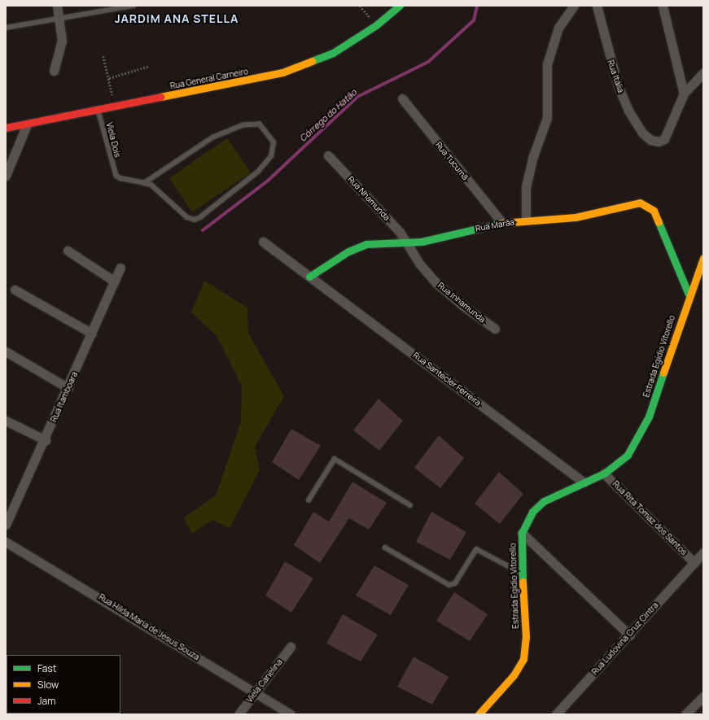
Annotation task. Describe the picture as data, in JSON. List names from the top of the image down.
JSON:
{
  "streets": {
    "street": [
      "Rua Itália",
      "Rua General Carneiro",
      "Rua Tucumã",
      "Rua Nhamunda",
      "Rua Marãa",
      "Rua Inhamunda",
      "Estrada Egídio Vitorello",
      "Rua Santecler Ferreira",
      "Rua Itamboara",
      "Rua Rita Tomaz dos Santos",
      "Rua Hilda Maria de Jesus Souza",
      "Rua Ludovina Cruz Cintra",
      "Viela Canelina"
    ],
    "lane": ["Viela Dois"]
  },
  "crossings": [
    ["Rua General Carneiro", "Viela Dois"],
    ["Rua Tucumã", "Rua Marãa"],
    ["Rua Nhamunda", "Rua Marãa"],
    ["Rua Nhamunda", "Rua Inhamunda"],
    ["Rua Marãa", "Rua Inhamunda"],
    ["Rua Marãa", "Estrada Egídio Vitorello"],
    ["Rua Marãa", "Rua Santecler Ferreira"],
    ["Estrada Egídio Vitorello", "Rua Santecler Ferreira"],
    ["Estrada Egídio Vitorello", "Rua Rita Tomaz dos Santos"],
    ["Rua Rita Tomaz dos Santos", "Rua Ludovina Cruz Cintra"],
    ["Rua Hilda Maria de Jesus Souza", "Viela Canelina"]
  ],
  "districts": ["JARDIM ANA STELLA"],
  "water": ["Córrego do Hatão"],
  "legend": ["Fast", "Slow", "Jam"]
}
